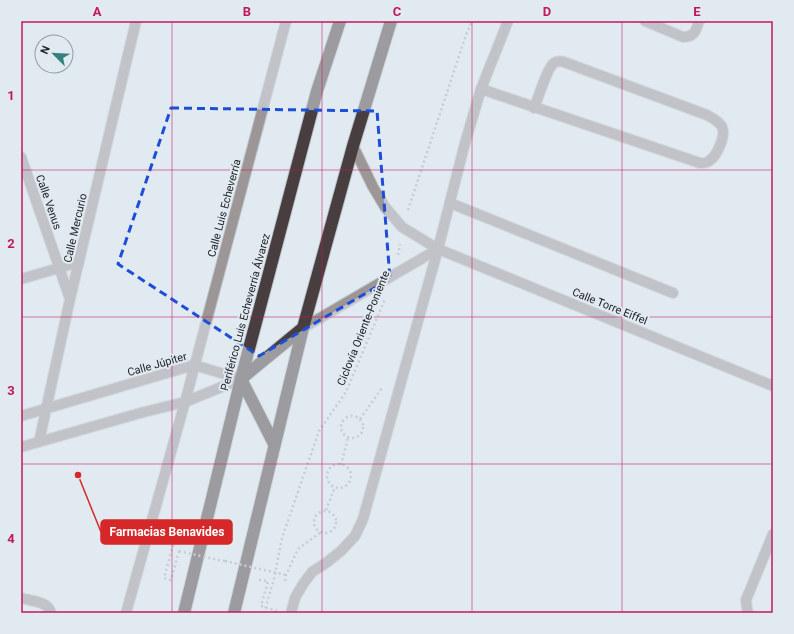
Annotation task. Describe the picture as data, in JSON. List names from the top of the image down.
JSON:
{
  "streets": {
    "highway": ["Periférico Luis Echeverría Álvarez"],
    "street": [
      "Calle Venus",
      "Calle Luis Echeverría",
      "Calle Mercurio",
      "Calle Torre Eiffel",
      "Calle Júpiter"
    ],
    "path": ["Ciclovía Oriente-Poniente"]
  },
  "crossings": [
    ["Calle Venus", "Calle Mercurio"],
    ["Calle Luis Echeverría", "Calle Júpiter"],
    ["Calle Mercurio", "Calle Júpiter"],
    ["Calle Torre Eiffel", "Ciclovía Oriente-Poniente"],
    ["Periférico Luis Echeverría Álvarez", "Calle Júpiter"]
  ],
  "places": ["Farmacias Benavides"],
  "north": "top left",
  "grid": {
    "columns": [
      "A",
      "B",
      "C",
      "D",
      "E"
    ],
    "rows": [
      "1",
      "2",
      "3",
      "4"
    ]
  }
}
